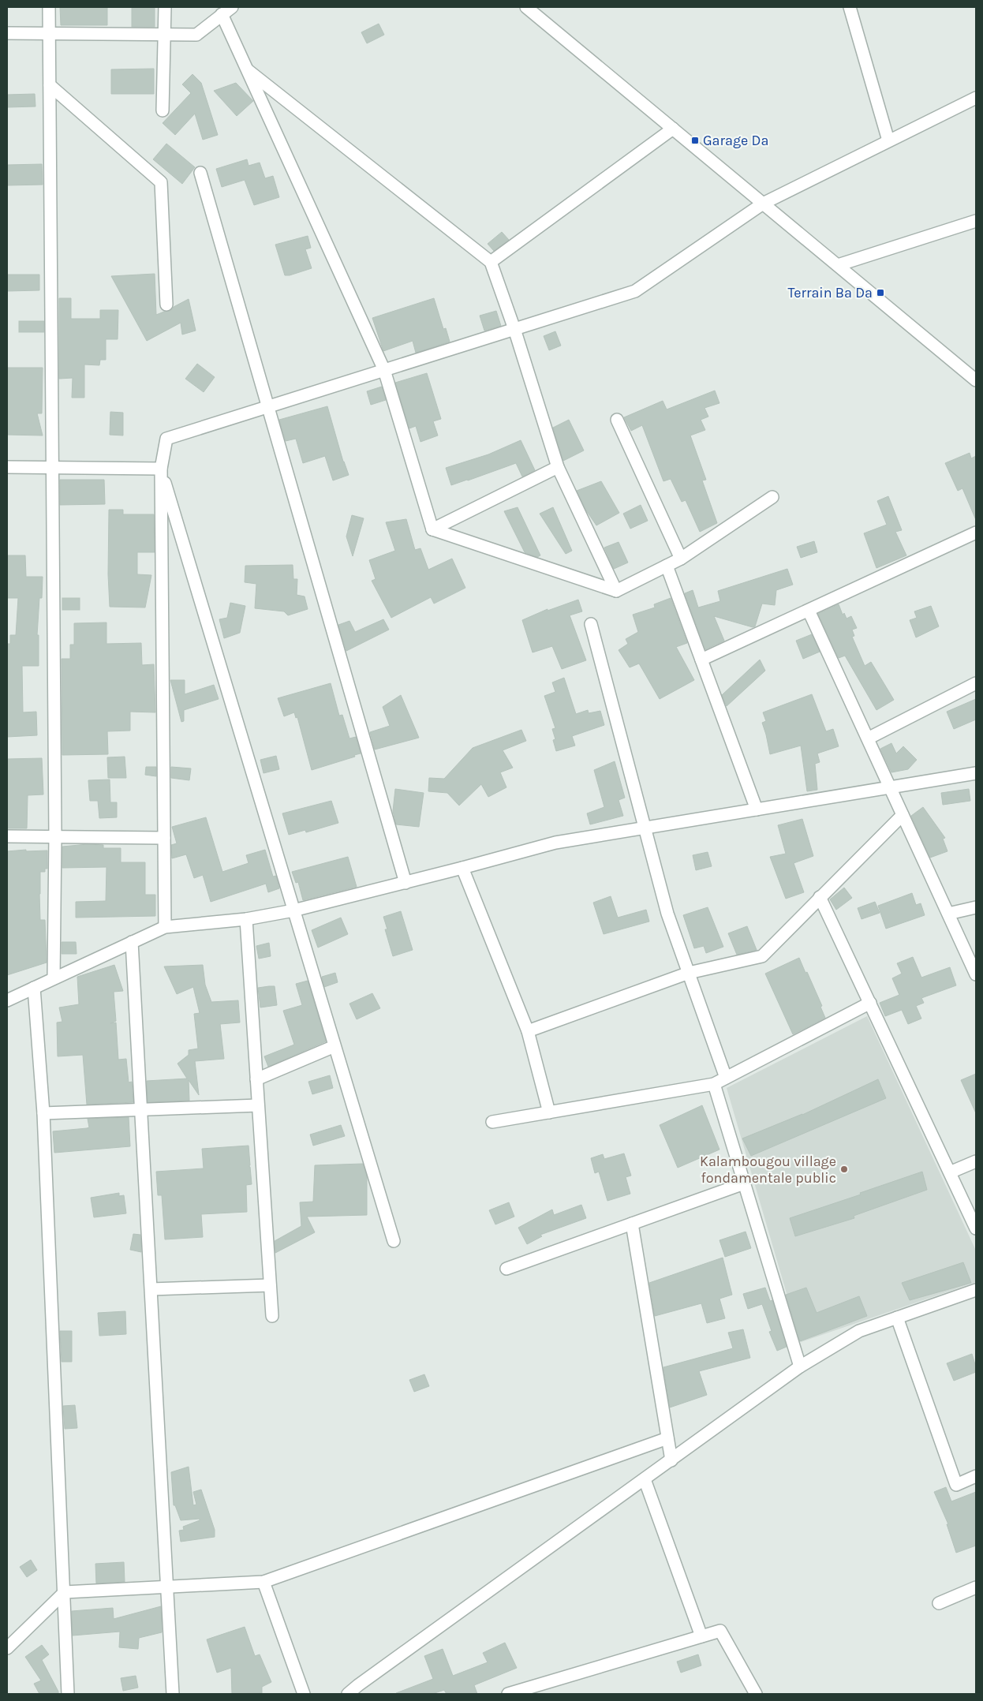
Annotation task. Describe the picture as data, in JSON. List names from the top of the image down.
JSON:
{
  "places": {
    "transit": ["Garage Da", "Terrain Ba Da"],
    "other": ["Kalambougou village fondamentale public"]
  }
}
